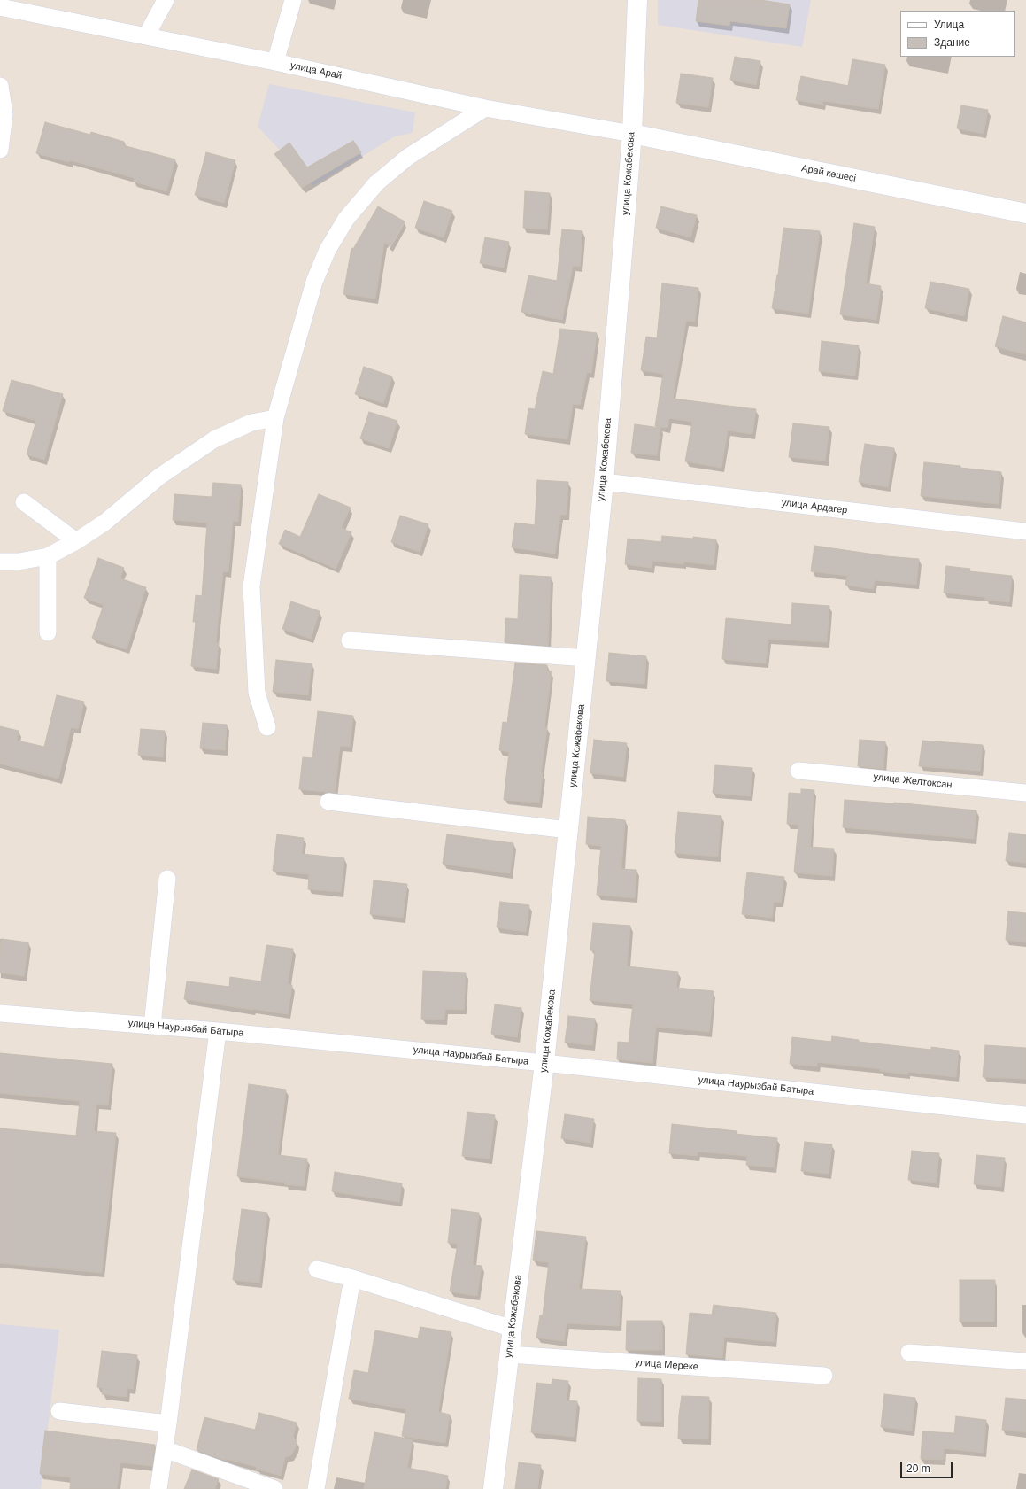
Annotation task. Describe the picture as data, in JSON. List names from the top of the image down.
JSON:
{
  "streets": {
    "main road": ["улица Кожабекова", "Арай көшесі"],
    "street": [
      "улица Арай",
      "улица Ардагер",
      "улица Желтоксан",
      "улица Наурызбай Батыра",
      "улица Мереке"
    ]
  },
  "crossings": [
    ["улица Арай", "улица Кожабекова"],
    ["улица Арай", "Арай көшесі"],
    ["улица Кожабекова", "Арай көшесі"],
    ["улица Кожабекова", "улица Ардагер"],
    ["улица Кожабекова", "улица Наурызбай Батыра"],
    ["улица Кожабекова", "улица Мереке"]
  ],
  "legend": ["Улица", "Здание"],
  "scale_bar": "20 m"
}
